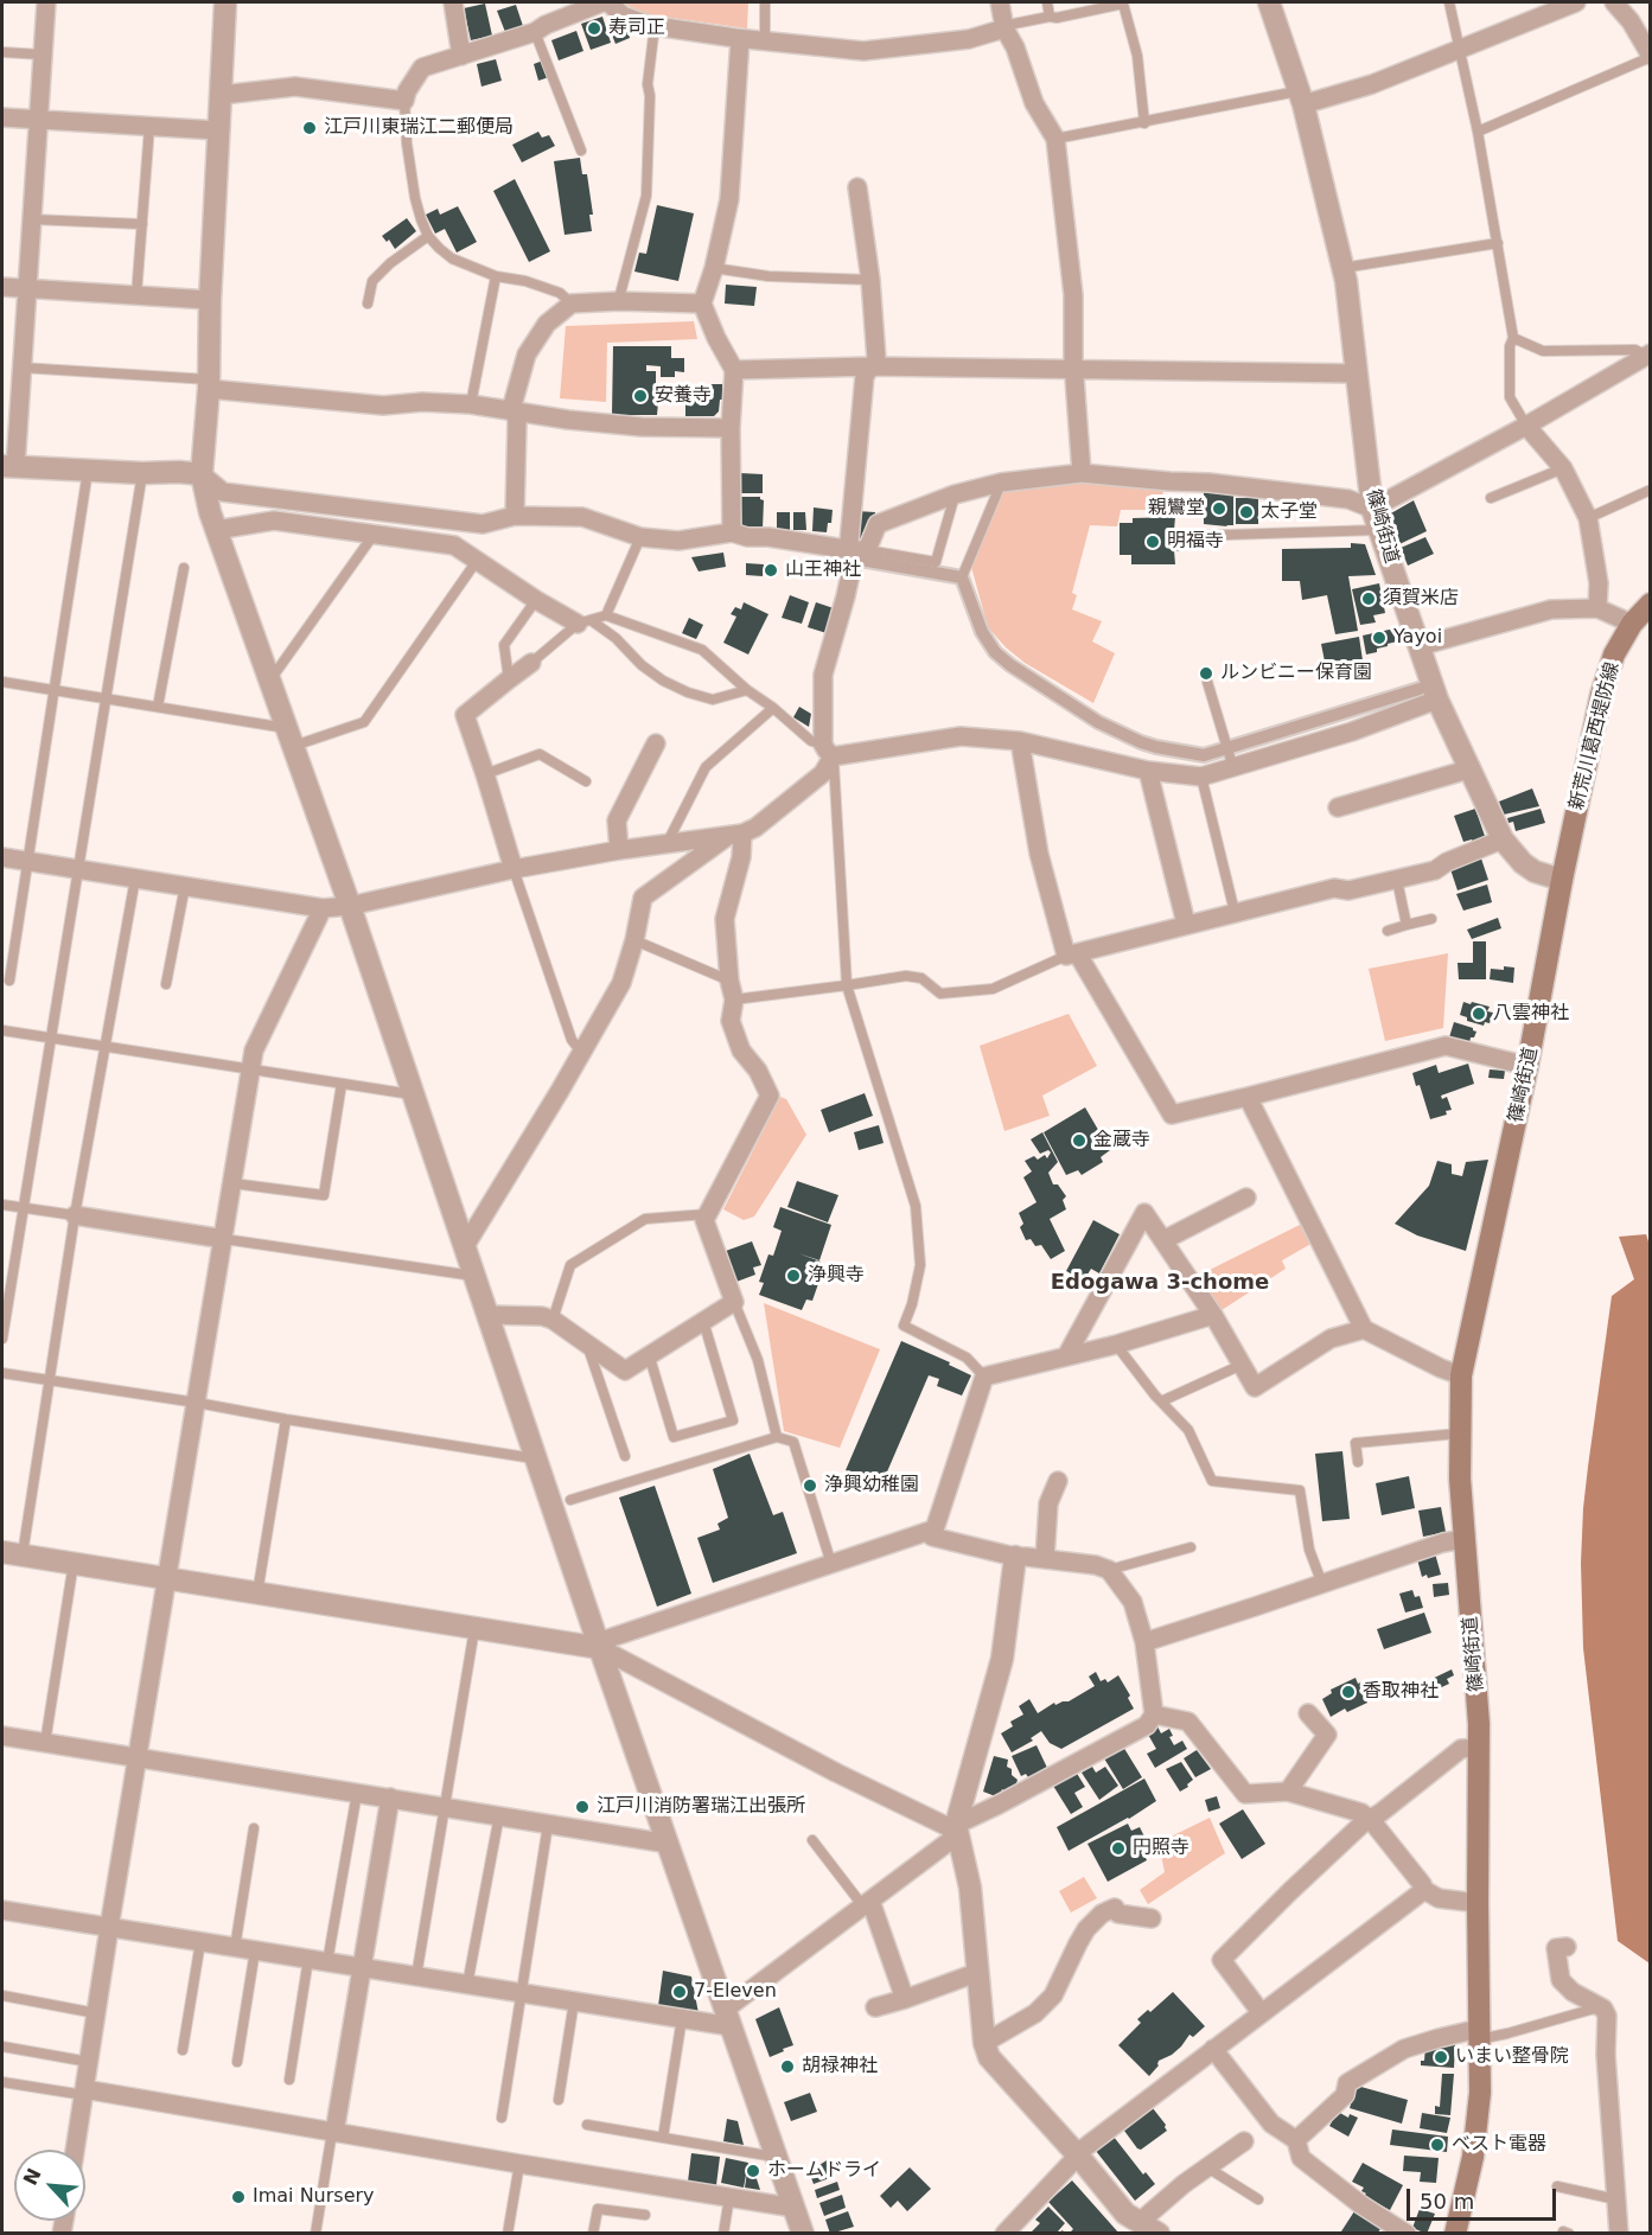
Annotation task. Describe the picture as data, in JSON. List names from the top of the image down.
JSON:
{
  "streets": {
    "main road": ["篠崎街道", "新荒川葛西堤防線"]
  },
  "crossings": [
    ["篠崎街道", "新荒川葛西堤防線"]
  ],
  "districts": ["Edogawa 3-chome"],
  "places": [
    "寿司正",
    "江戸川東瑞江二郵便局",
    "安養寺",
    "親鸞堂",
    "太子堂",
    "明福寺",
    "山王神社",
    "須賀米店",
    "Yayoi",
    "ルンビニー保育園",
    "八雲神社",
    "金蔵寺",
    "浄興寺",
    "浄興幼稚園",
    "香取神社",
    "江戸川消防署瑞江出張所",
    "円照寺",
    "7-Eleven",
    "いまい整骨院",
    "胡禄神社",
    "ベスト電器",
    "ホームドライ",
    "Imai Nursery"
  ],
  "scale_bar": "50 m",
  "north": "top left"
}
